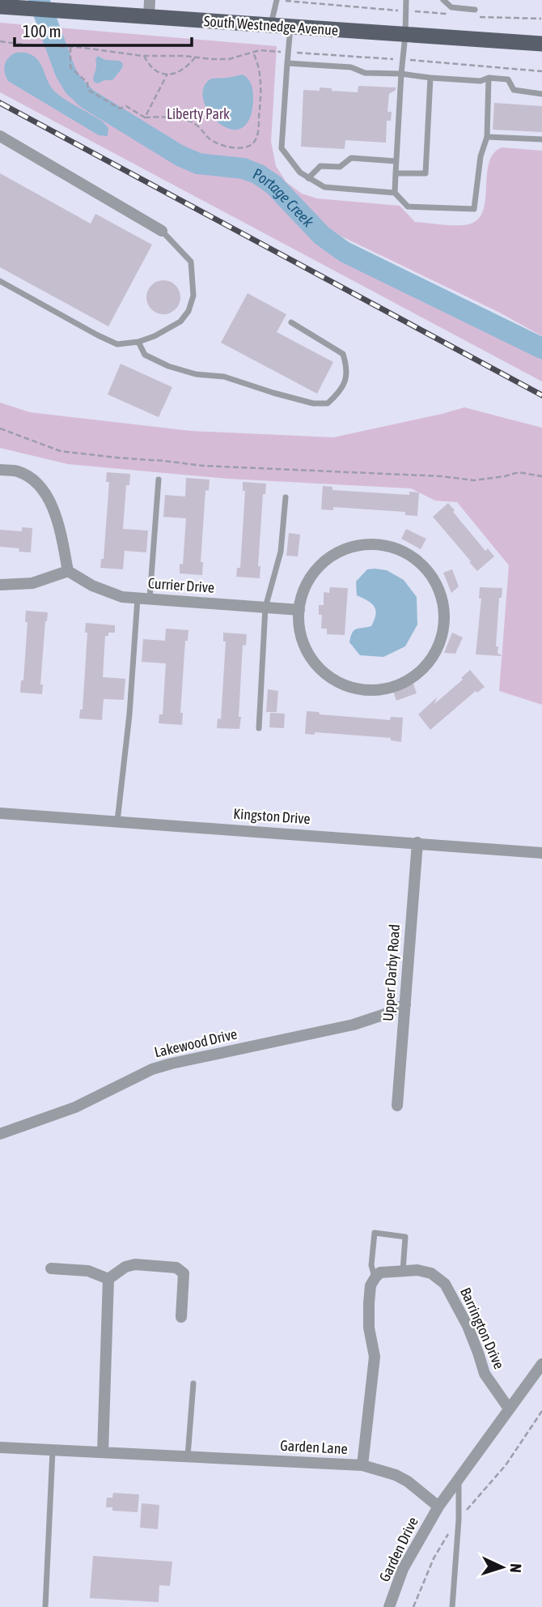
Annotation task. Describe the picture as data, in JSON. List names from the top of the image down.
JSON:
{
  "streets": {
    "main road": ["South Westnedge Avenue"],
    "street": [
      "Currier Drive",
      "Kingston Drive",
      "Upper Darby Road",
      "Lakewood Drive",
      "Barrington Drive",
      "Garden Lane",
      "Garden Drive"
    ]
  },
  "crossings": [
    ["Kingston Drive", "Upper Darby Road"],
    ["Upper Darby Road", "Lakewood Drive"],
    ["Garden Lane", "Garden Drive"]
  ],
  "water": ["Portage Creek"],
  "parks": ["Liberty Park"],
  "scale_bar": "100 m",
  "north": "right"
}
